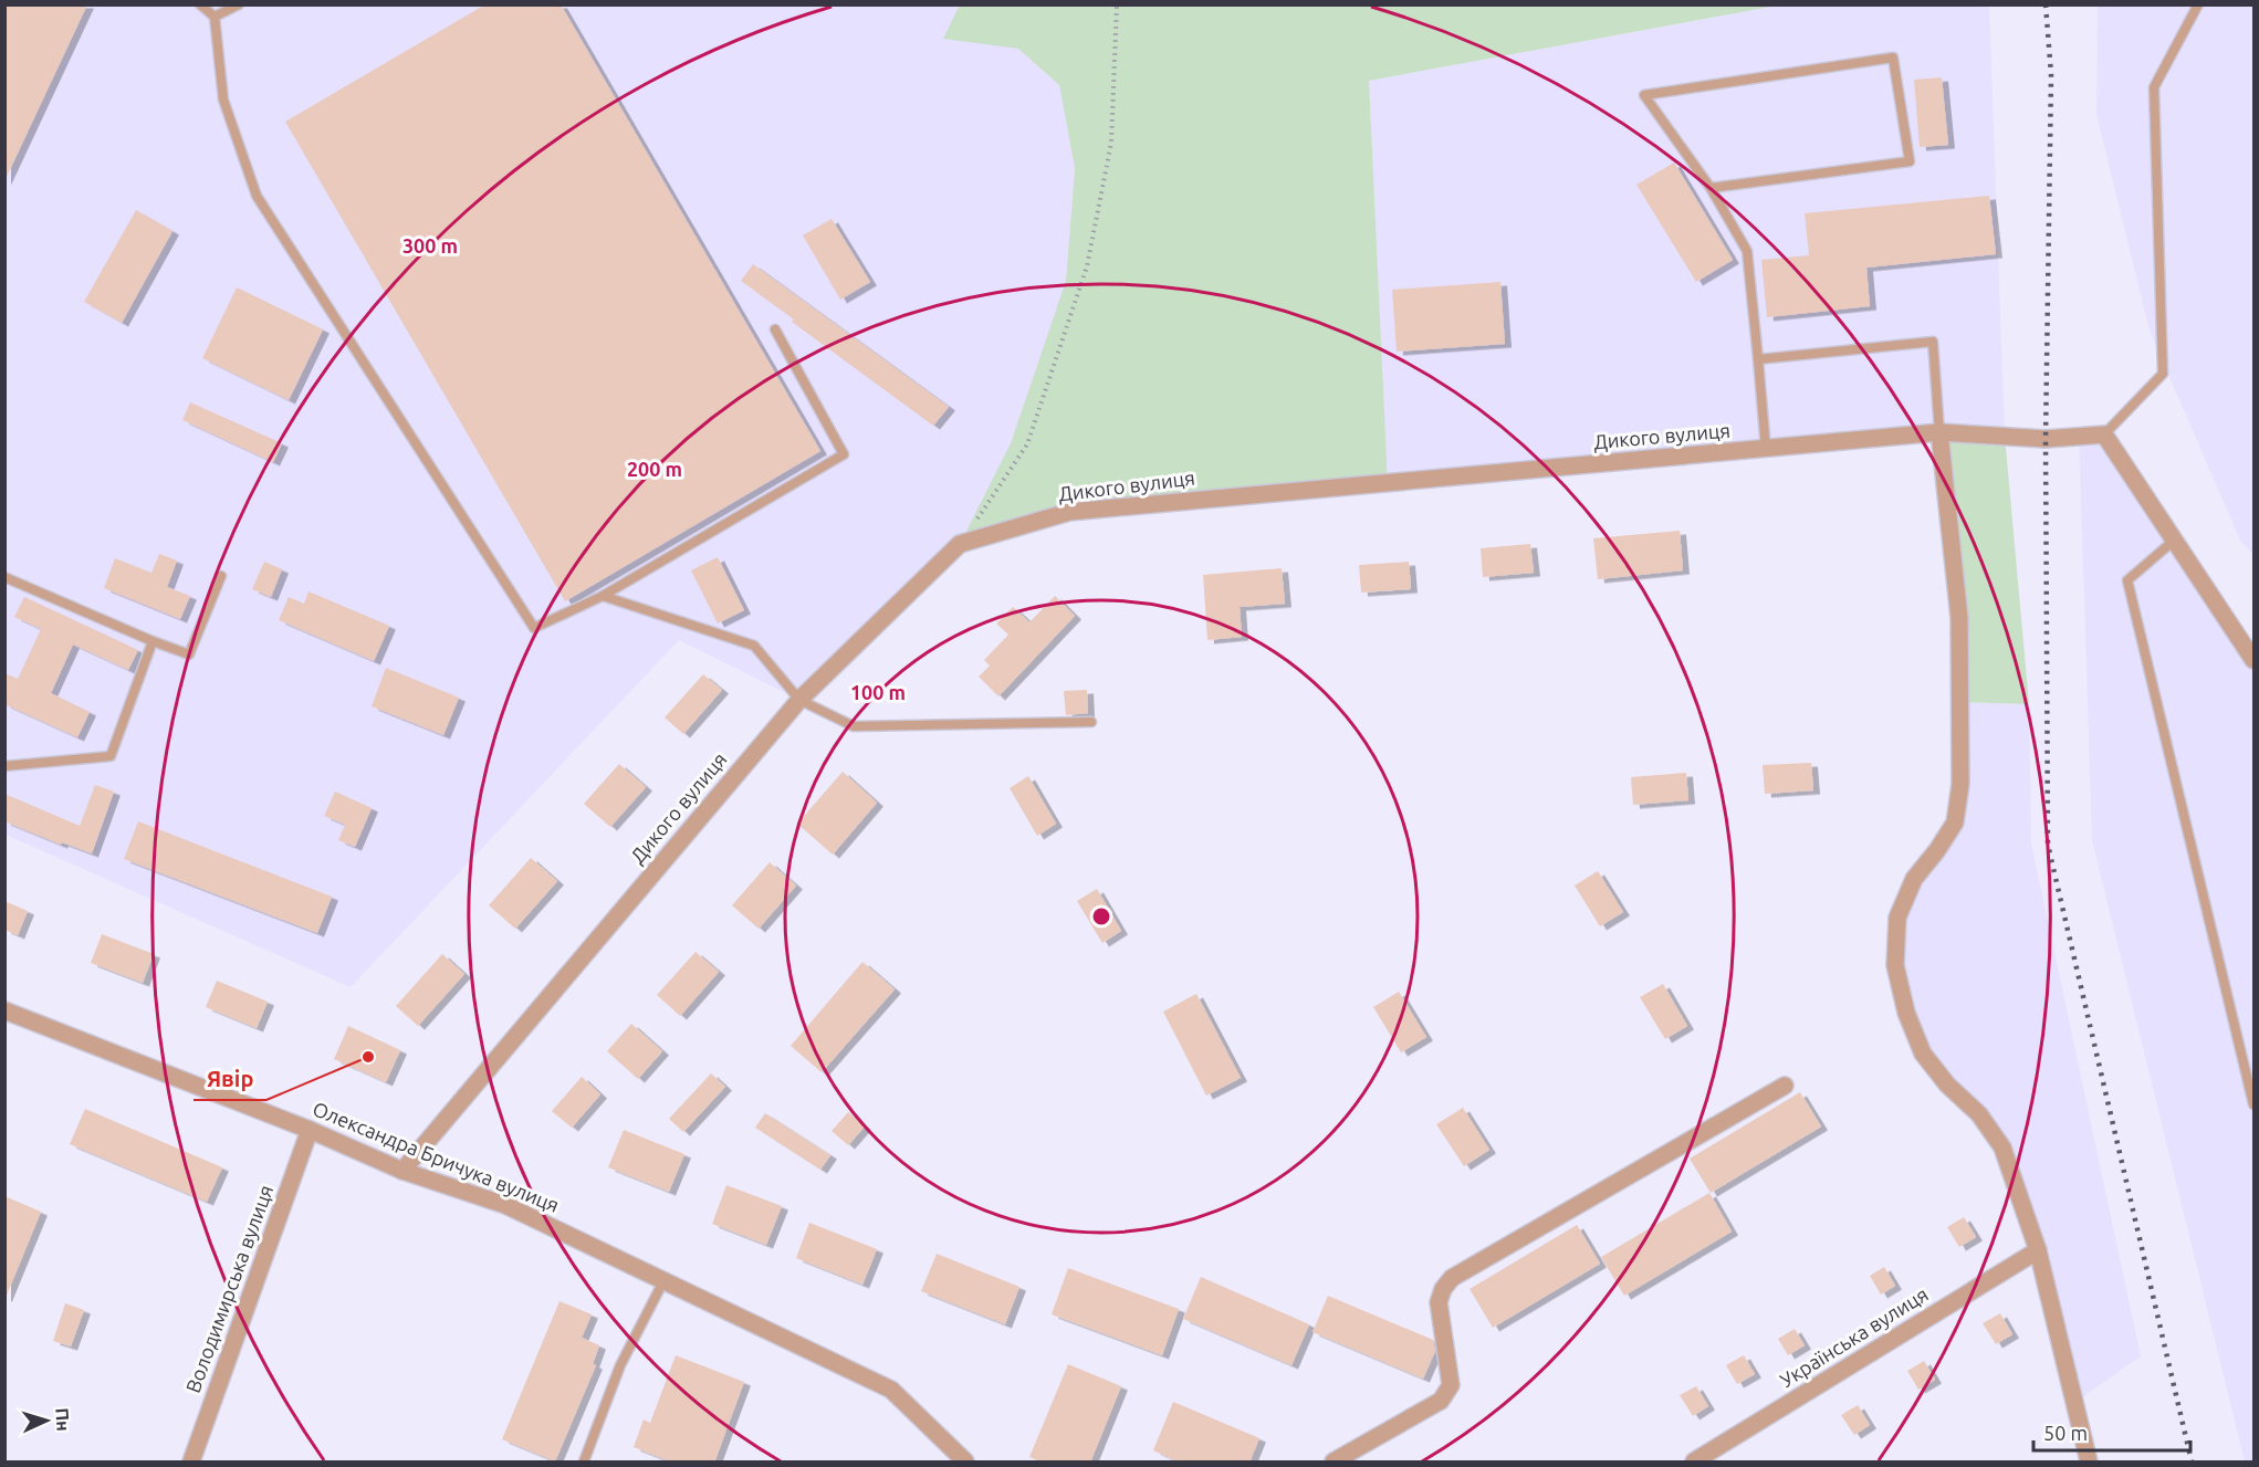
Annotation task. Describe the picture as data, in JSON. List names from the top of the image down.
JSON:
{
  "streets": {
    "street": [
      "Дикого вулиця",
      "Олександра Бричука вулиця",
      "Володимирська вулиця",
      "Українська вулиця"
    ]
  },
  "crossings": [
    ["Дикого вулиця", "Олександра Бричука вулиця"],
    ["Олександра Бричука вулиця", "Володимирська вулиця"]
  ],
  "places": ["Явiр"],
  "scale_bar": "50 m",
  "north": "right",
  "rings": ["300 m", "200 m", "100 m"]
}
